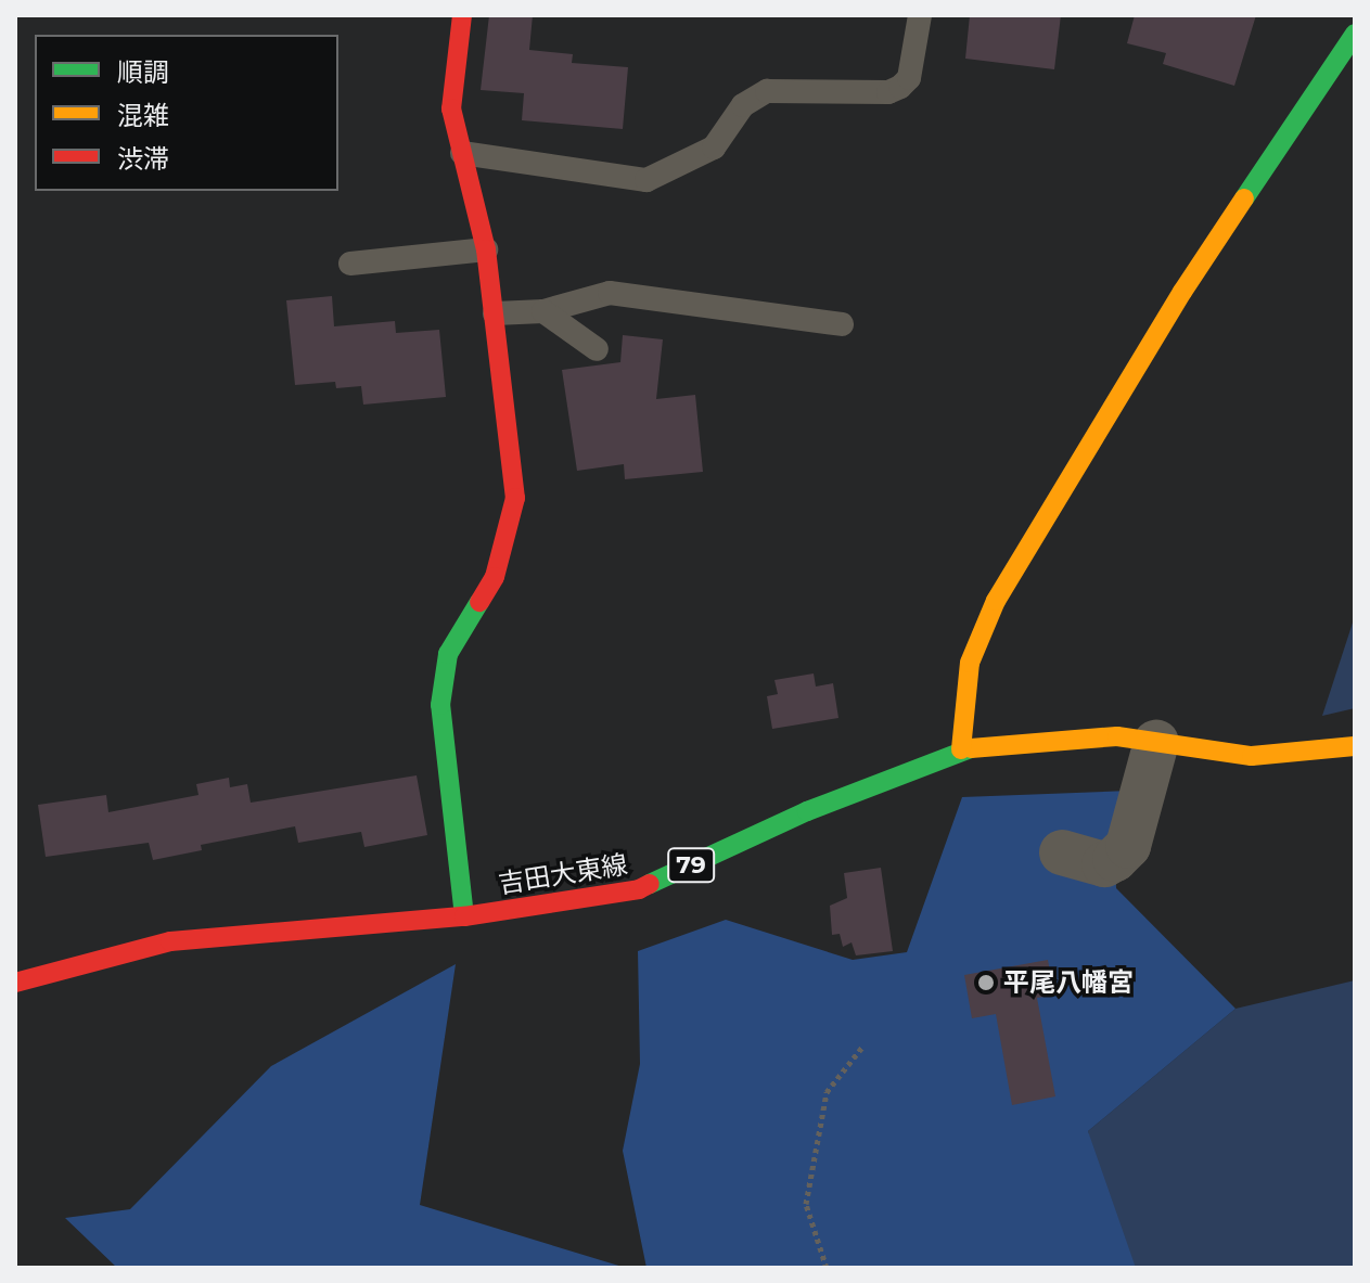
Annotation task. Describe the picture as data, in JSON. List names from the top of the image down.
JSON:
{
  "streets": {
    "street": ["79", "吉田大東線"]
  },
  "places": ["平尾八幡宮"],
  "legend": ["順調", "混雑", "渋滞"]
}
